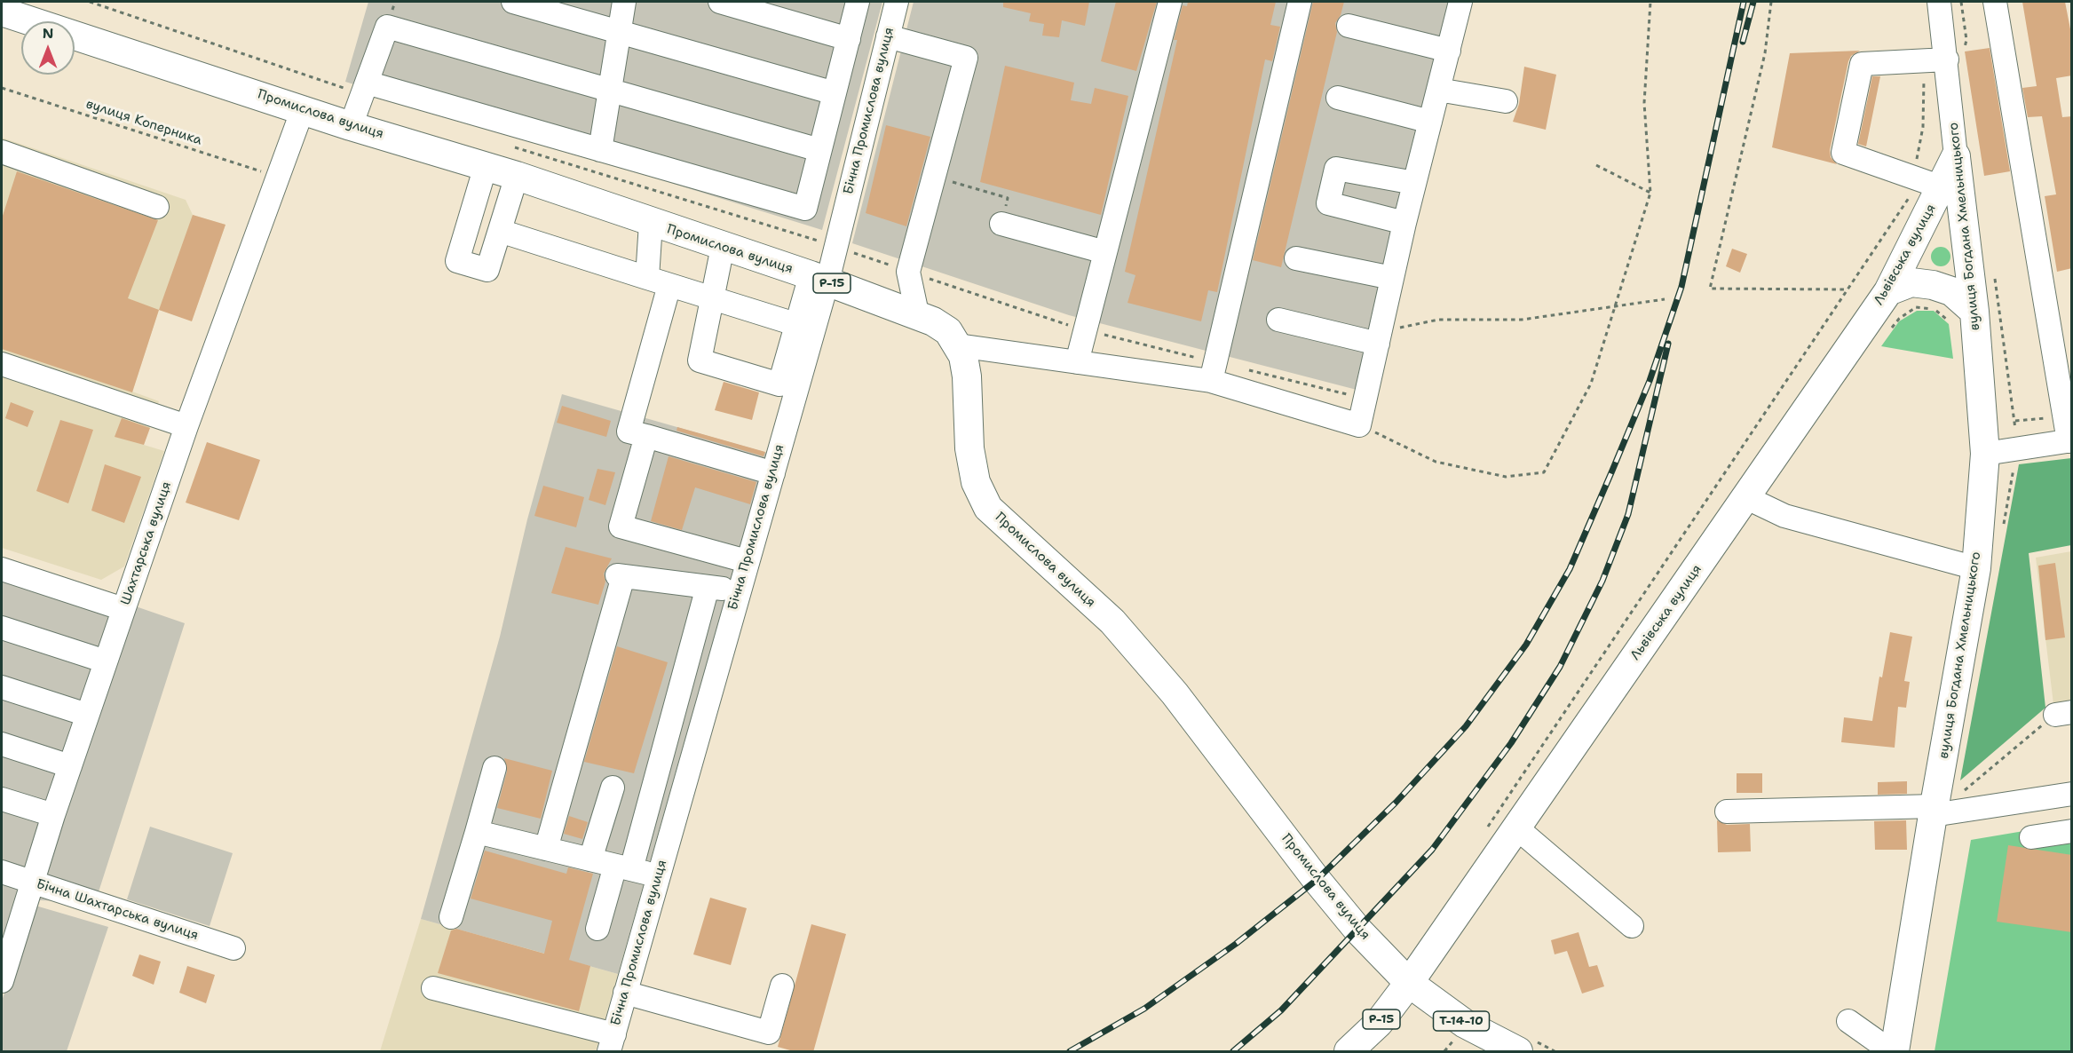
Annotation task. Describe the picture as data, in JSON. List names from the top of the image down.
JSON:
{
  "streets": {
    "main road": [
      "Промислова вулиця",
      "вулиця Богдана Хмельницького",
      "Львівська вулиця",
      "Р-15",
      "Т-14-10"
    ],
    "street": ["Бічна Промислова вулиця", "Шахтарська вулиця", "Бічна Шахтарська вулиця"],
    "path": ["вулиця Коперника"]
  },
  "crossings": [
    ["Бічна Промислова вулиця", "Промислова вулиця"],
    ["Промислова вулиця", "Львівська вулиця"],
    ["Промислова вулиця", "Шахтарська вулиця"],
    ["Промислова вулиця", "Т-14-10"],
    ["вулиця Коперника", "Шахтарська вулиця"],
    ["вулиця Богдана Хмельницького", "Львівська вулиця"],
    ["Львівська вулиця", "Т-14-10"],
    ["Шахтарська вулиця", "Бічна Шахтарська вулиця"]
  ],
  "north": "top"
}
